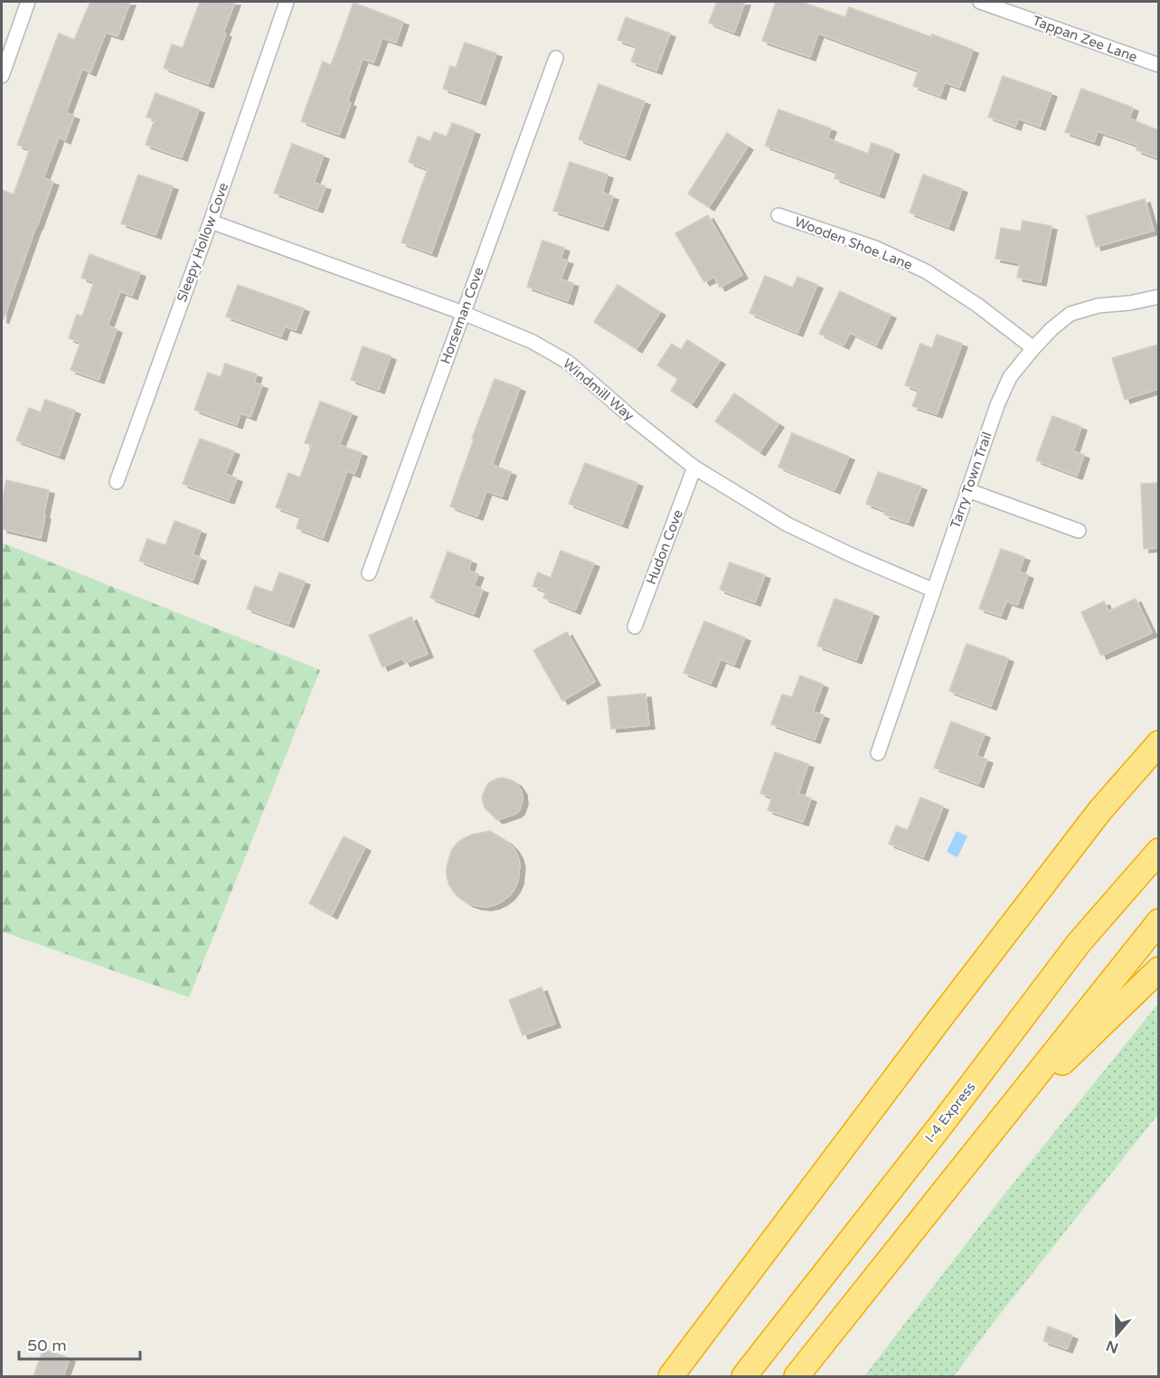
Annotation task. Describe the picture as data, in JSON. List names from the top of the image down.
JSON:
{
  "streets": {
    "highway": ["I-4 Express"],
    "street": [
      "Tappan Zee Lane",
      "Sleepy Hollow Cove",
      "Wooden Shoe Lane",
      "Horseman Cove",
      "Windmill Way",
      "Tarry Town Trail",
      "Hudon Cove"
    ]
  },
  "crossings": [
    ["Sleepy Hollow Cove", "Windmill Way"],
    ["Wooden Shoe Lane", "Tarry Town Trail"],
    ["Horseman Cove", "Windmill Way"],
    ["Windmill Way", "Tarry Town Trail"],
    ["Windmill Way", "Hudon Cove"]
  ],
  "scale_bar": "50 m",
  "north": "bottom"
}
